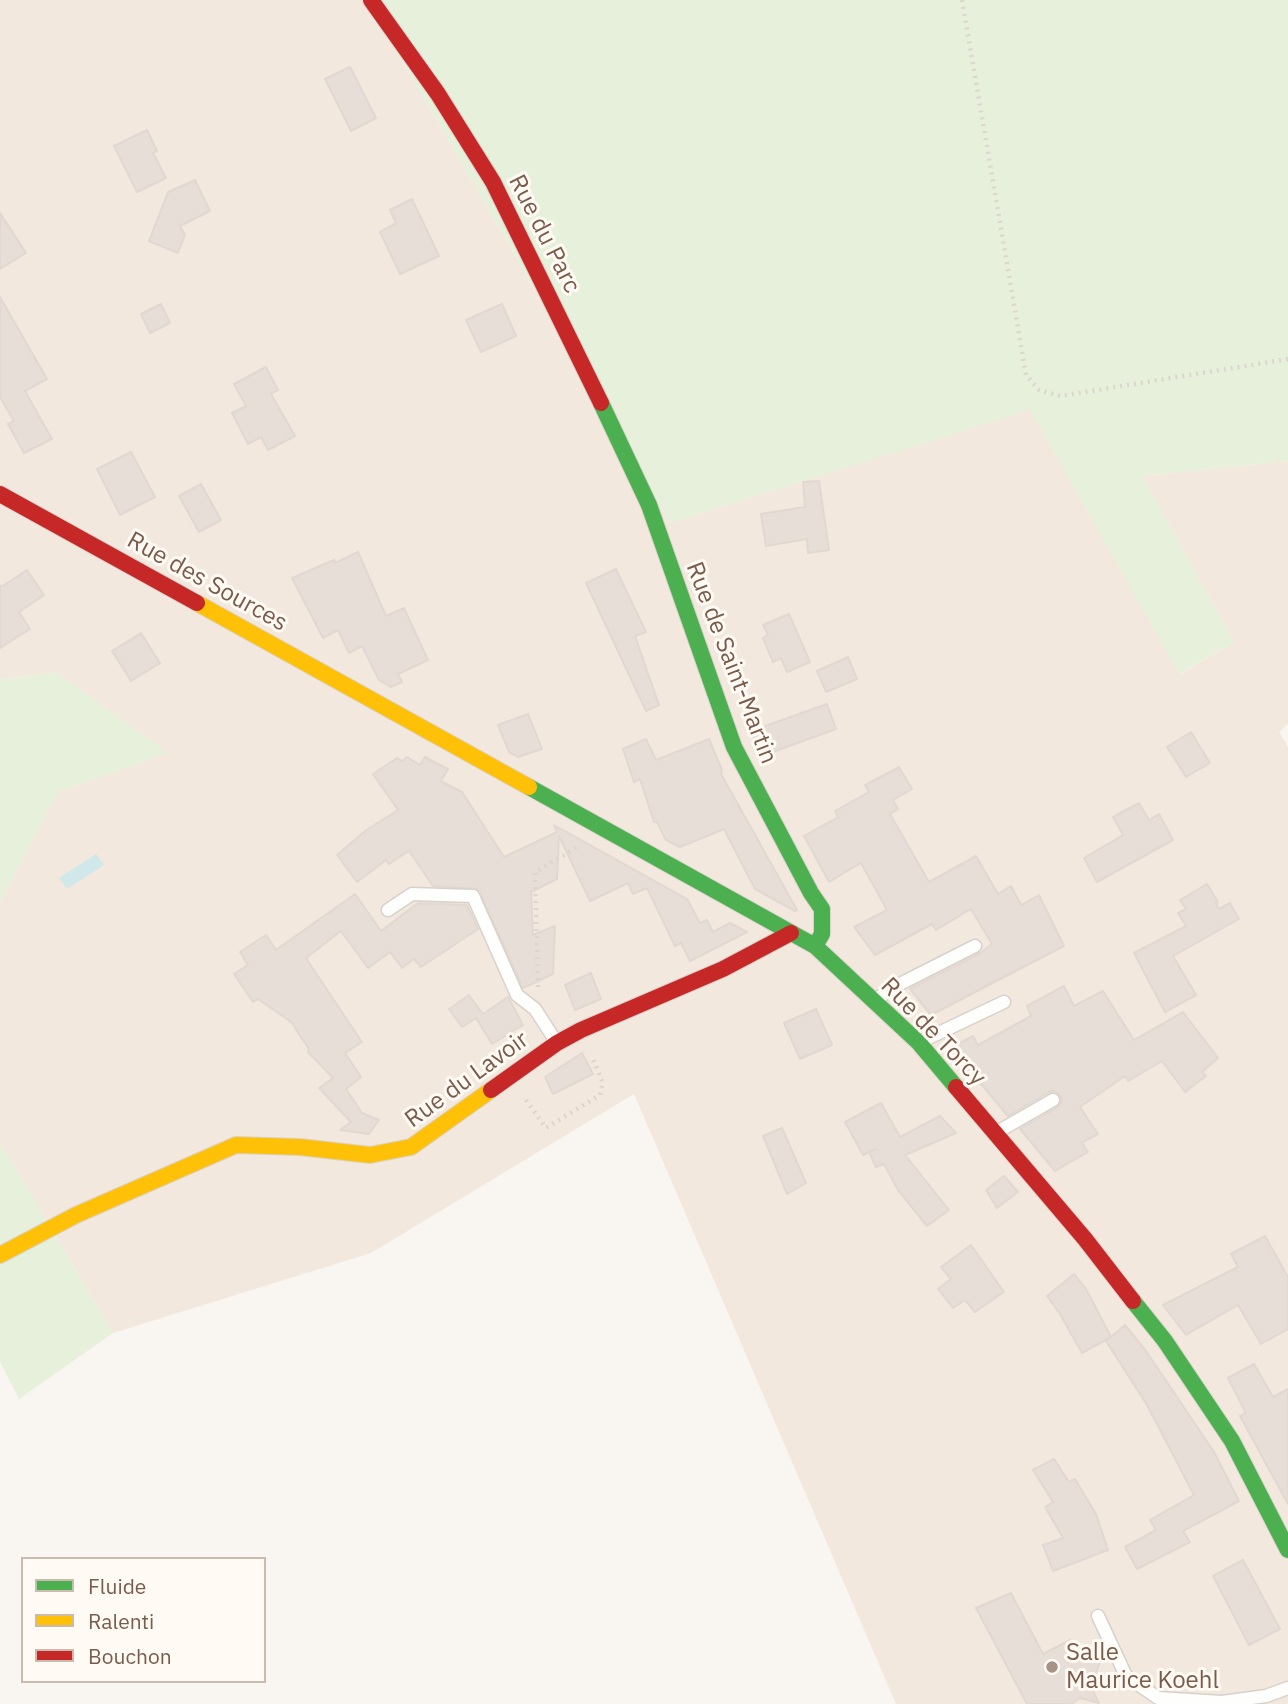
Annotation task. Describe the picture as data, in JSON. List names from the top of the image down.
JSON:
{
  "streets": {
    "street": [
      "Rue du Parc",
      "Rue des Sources",
      "Rue de Saint-Martin",
      "Rue de Torcy",
      "Rue du Lavoir"
    ]
  },
  "crossings": [
    ["Rue du Parc", "Rue de Saint-Martin"],
    ["Rue des Sources", "Rue de Torcy"],
    ["Rue de Saint-Martin", "Rue de Torcy"],
    ["Rue de Torcy", "Rue du Lavoir"]
  ],
  "places": ["Salle Maurice Koehl"],
  "legend": ["Fluide", "Ralenti", "Bouchon"]
}
